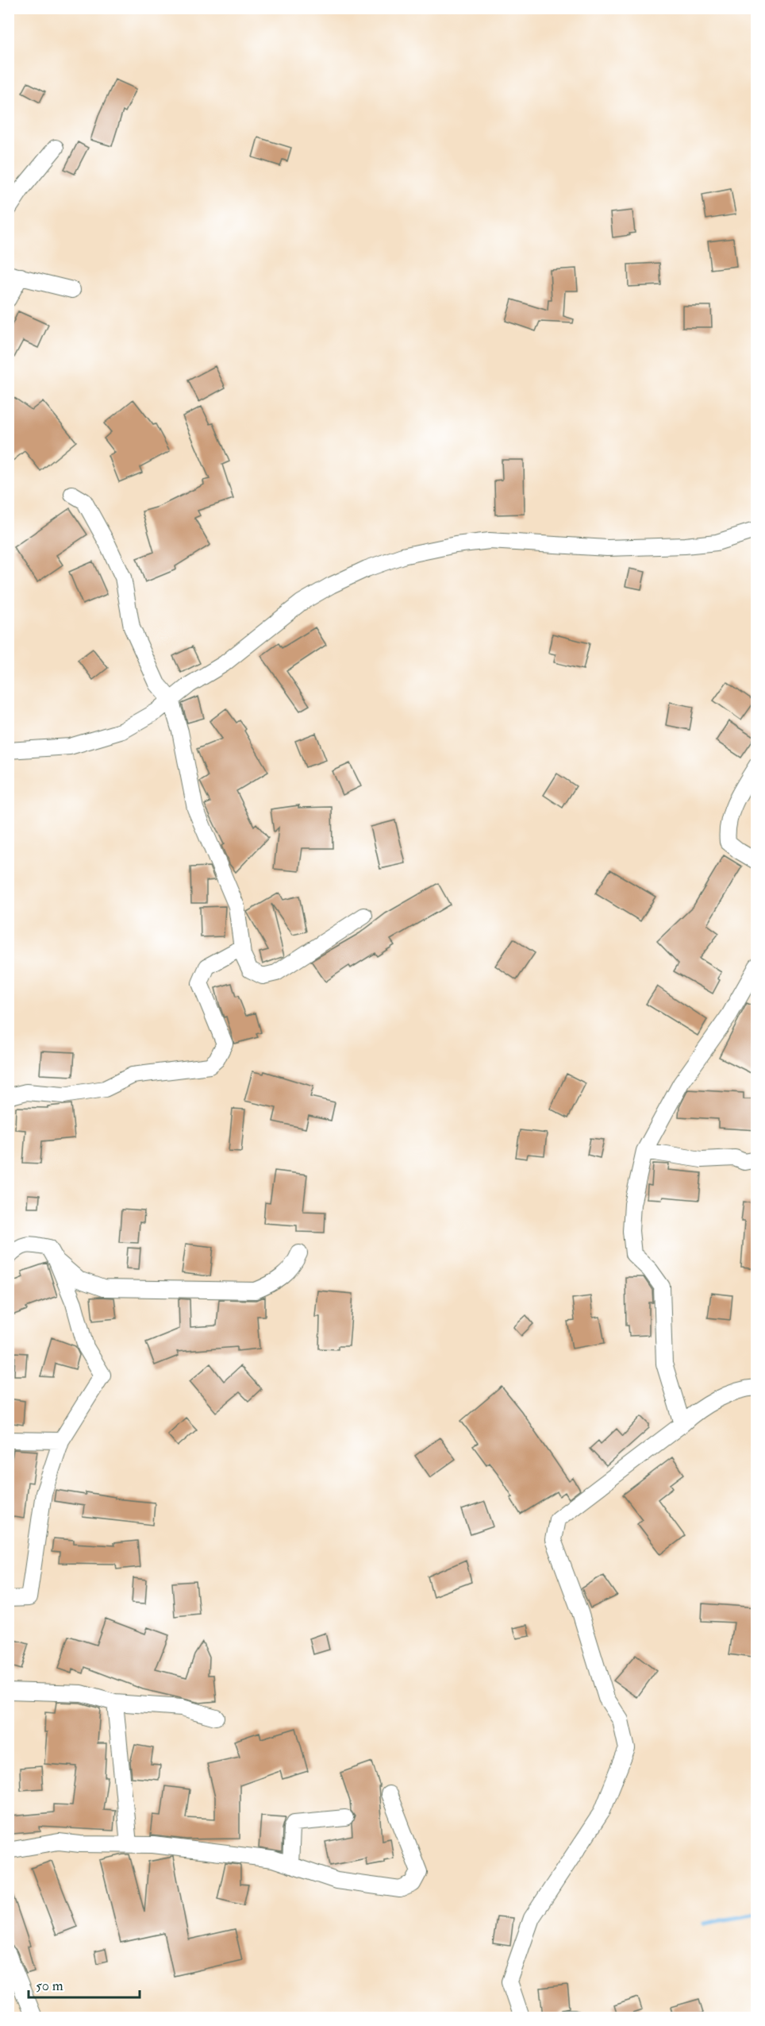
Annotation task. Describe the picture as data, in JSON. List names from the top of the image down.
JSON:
{
  "scale_bar": "50 m"
}
